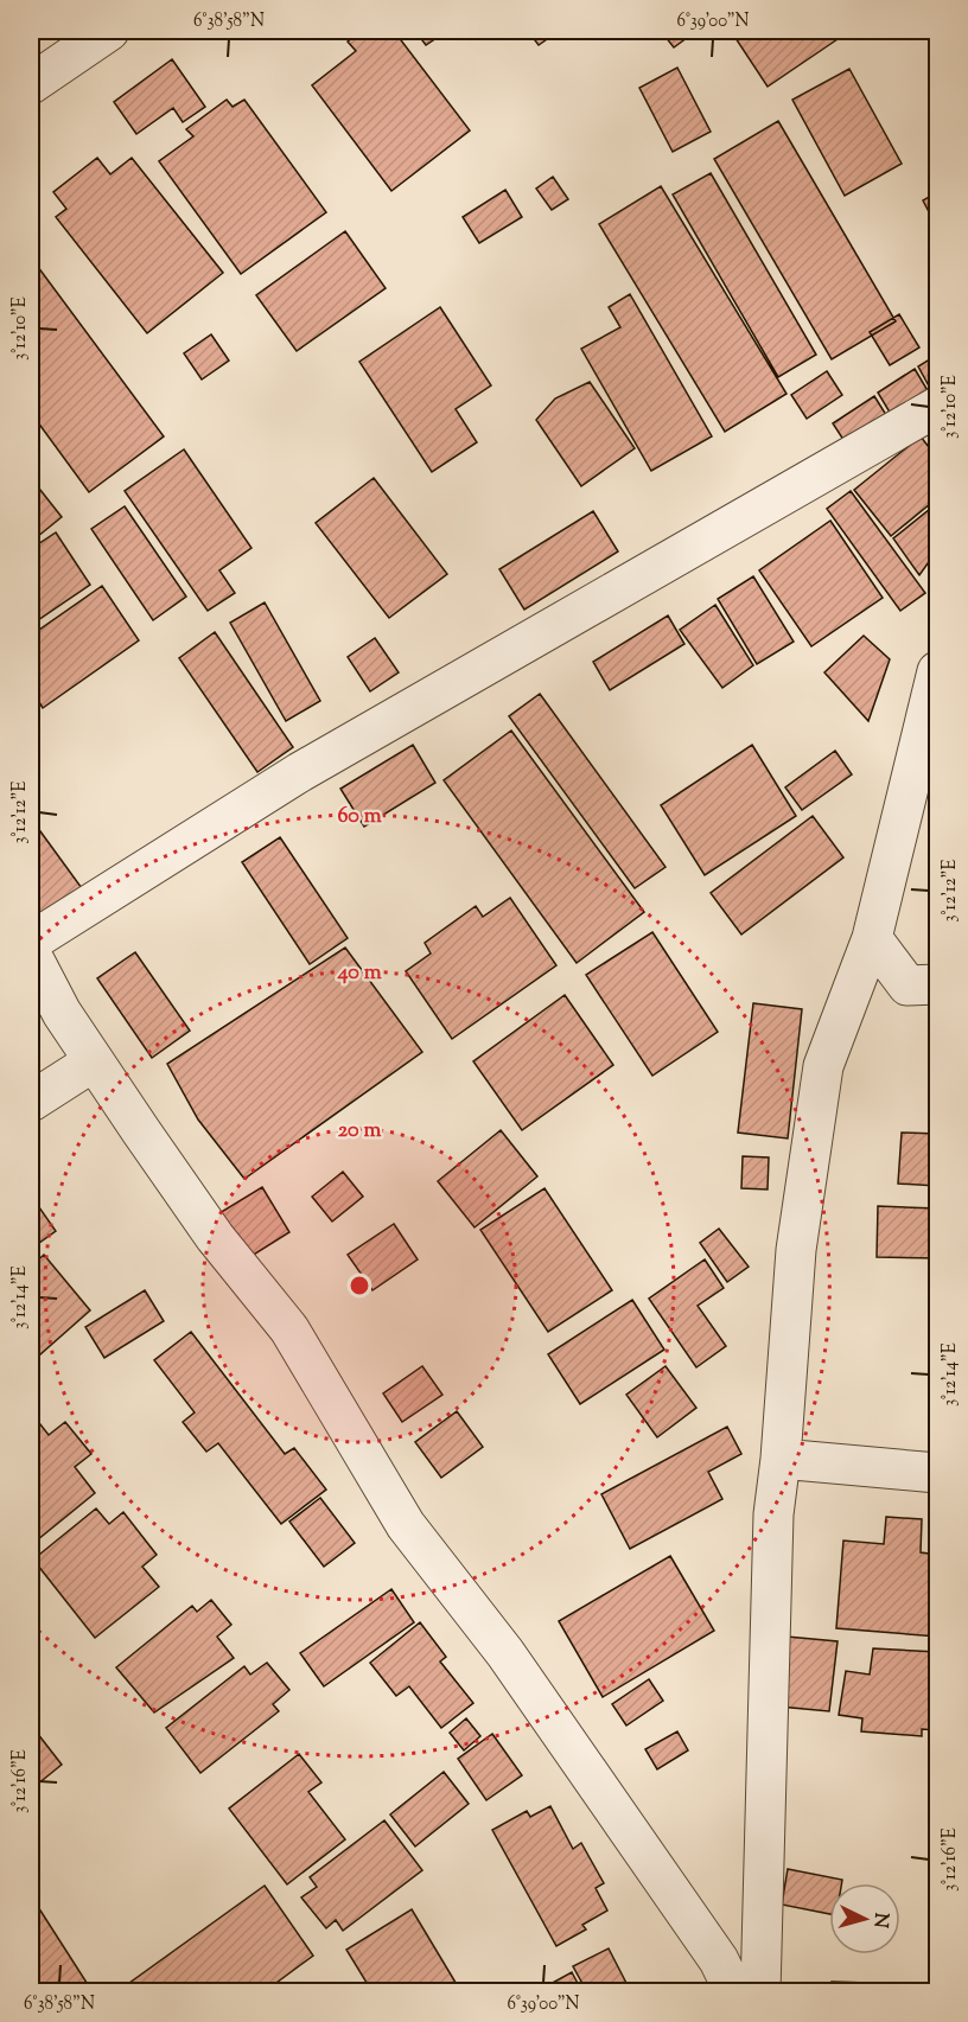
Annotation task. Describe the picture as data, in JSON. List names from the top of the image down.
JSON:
{
  "north": "right",
  "coordinates": [
    "6°38'58\"N",
    "6°39'00\"N",
    "3°12'10\"E",
    "3°12'12\"E",
    "3°12'14\"E",
    "3°12'16\"E"
  ],
  "rings": ["60 m", "40 m", "20 m"]
}
